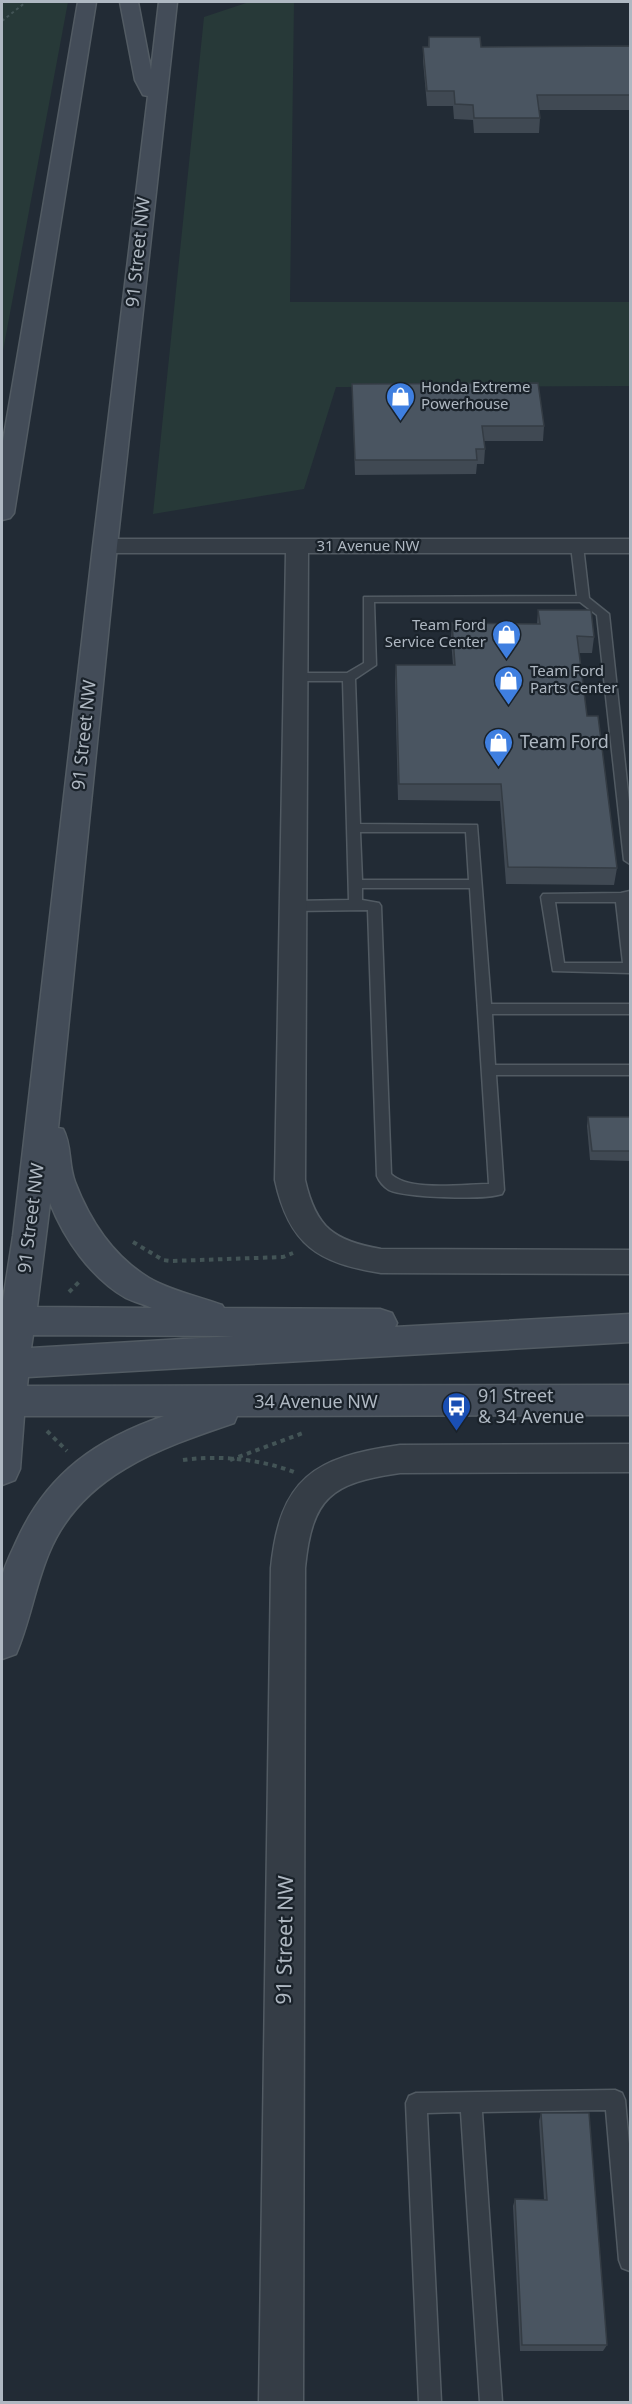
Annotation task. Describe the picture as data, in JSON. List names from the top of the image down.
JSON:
{
  "streets": {
    "main road": ["91 Street NW", "34 Avenue NW"],
    "street": ["31 Avenue NW"]
  },
  "crossings": [
    ["91 Street NW", "31 Avenue NW"],
    ["91 Street NW", "34 Avenue NW"]
  ],
  "places": {
    "shop": [
      "Honda Extreme Powerhouse",
      "Team Ford Service Center",
      "Team Ford Parts Center",
      "Team Ford"
    ],
    "bus stop": ["91 Street & 34 Avenue"]
  }
}
